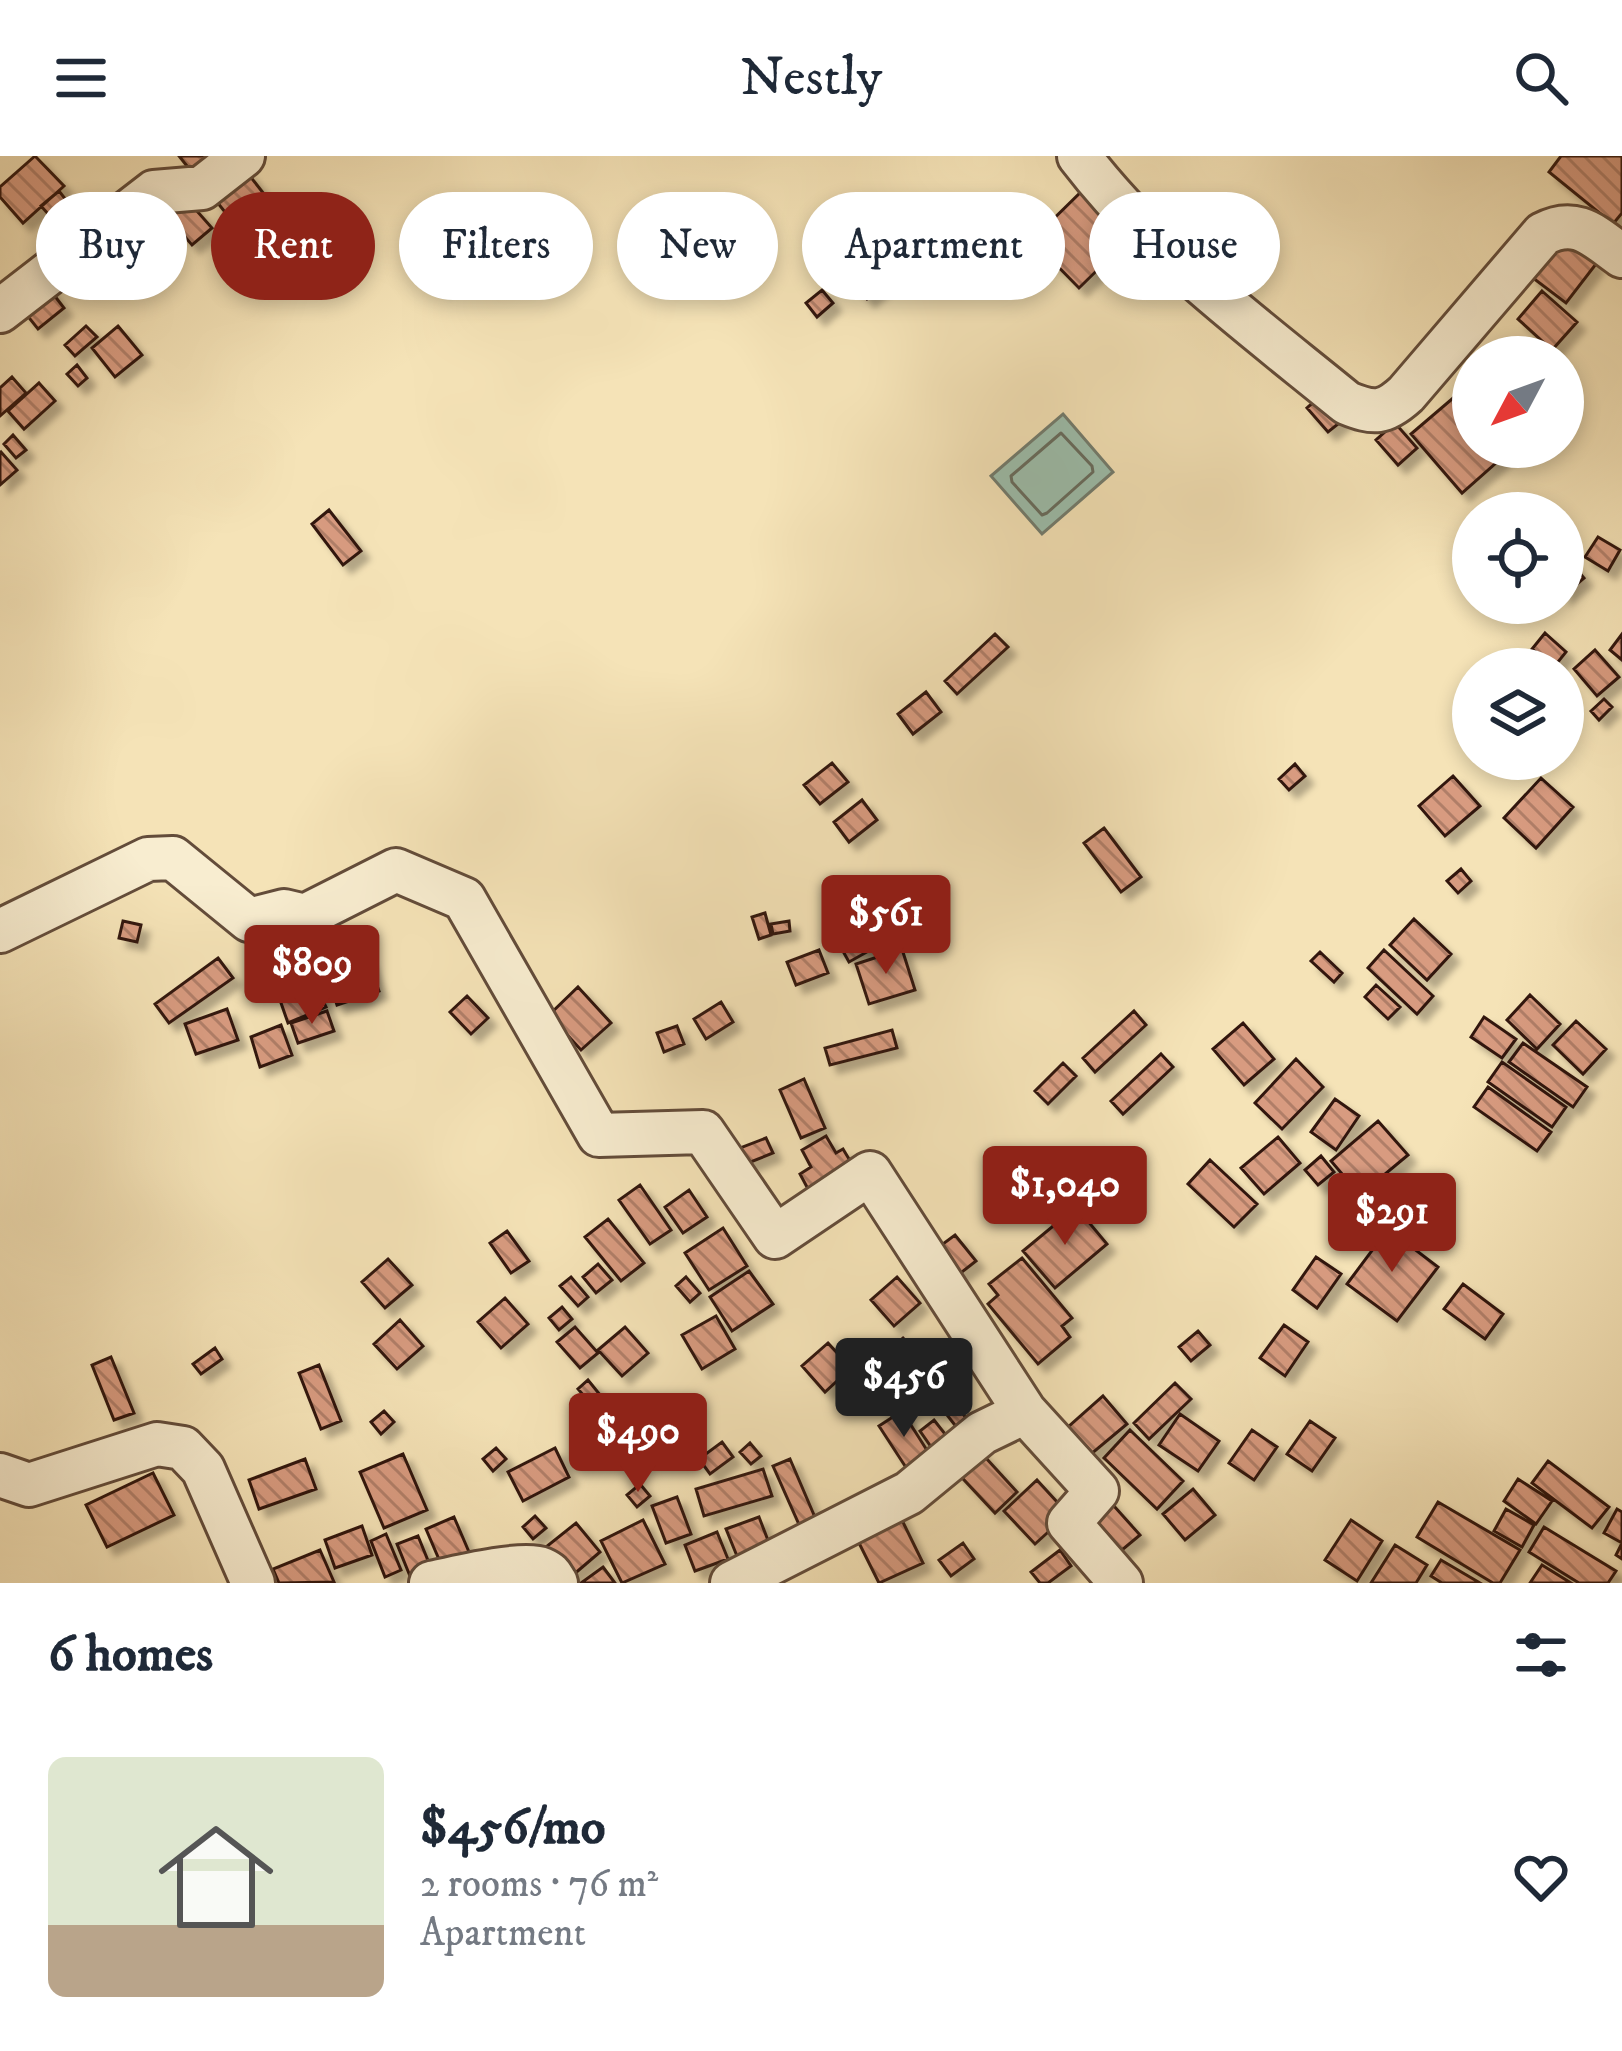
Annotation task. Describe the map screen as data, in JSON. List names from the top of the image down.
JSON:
{
  "north": "bottom left",
  "page": {
    "header": "Nestly",
    "chip": [
      "Buy",
      "Rent",
      "Filters",
      "New",
      "Apartment",
      "House"
    ],
    "price": [
      "$561",
      "$809",
      "$1,040",
      "$291",
      "$456",
      "$490"
    ],
    "heading": "6 homes",
    "list": [
      {
        "name": "$456/mo",
        "note": "2 rooms · 76 m² · Apartment"
      }
    ]
  }
}
